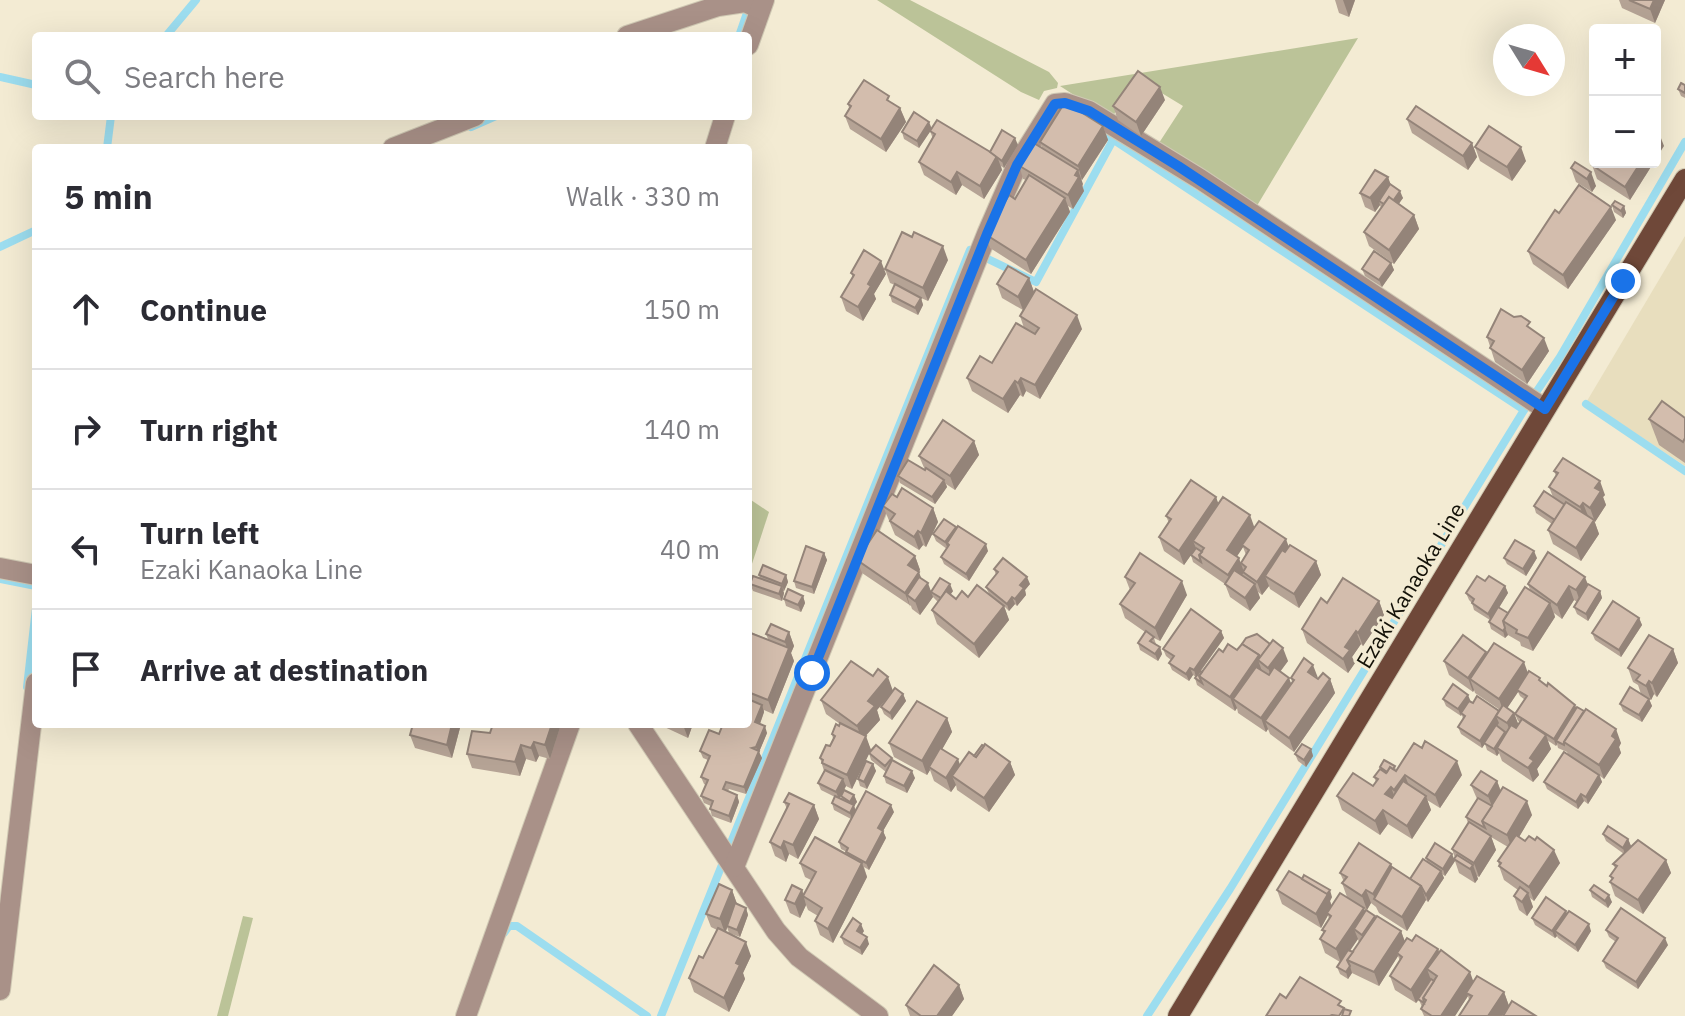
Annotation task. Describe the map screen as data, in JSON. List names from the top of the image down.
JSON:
{
  "streets": {
    "main road": ["Ezaki Kanaoka Line"]
  },
  "north": "bottom right",
  "page": {
    "map_buttons": ["+", "−"],
    "search": "Search here",
    "heading": ["5 min", "Walk · 330 m"],
    "list": [
      ["Continue", "150 m"],
      ["Turn right", "140 m"],
      ["Turn left", "Ezaki Kanaoka Line", "40 m"],
      "Arrive at destination"
    ]
  }
}
